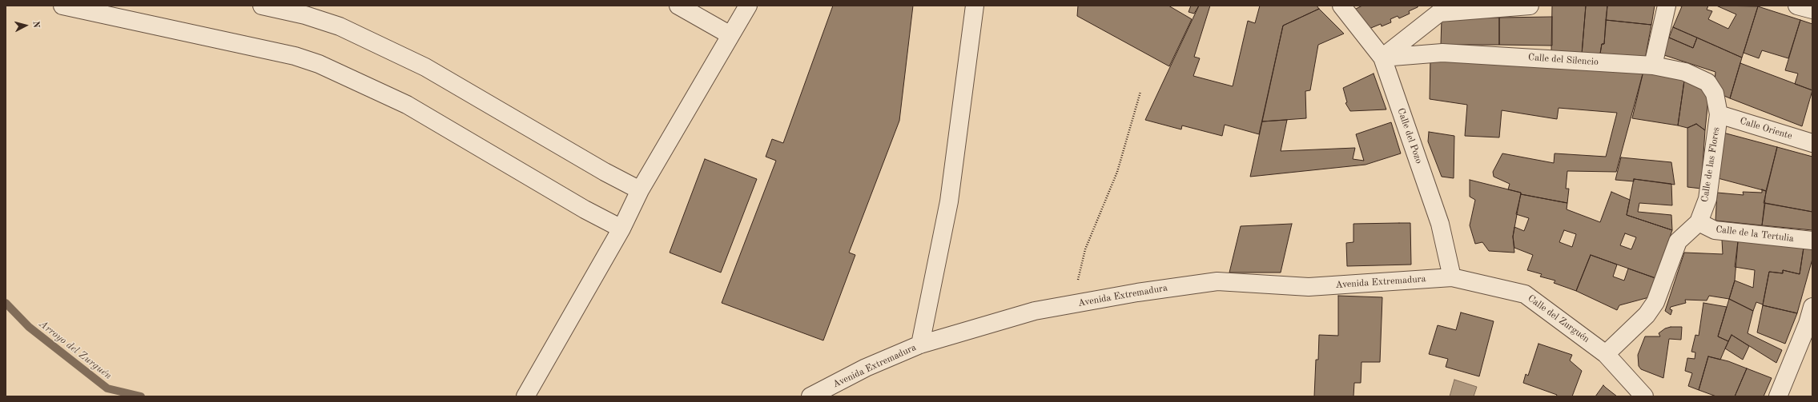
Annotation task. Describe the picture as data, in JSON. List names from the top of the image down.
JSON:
{
  "streets": {
    "street": [
      "Calle del Silencio",
      "Calle Oriente",
      "Calle del Pozo",
      "Calle de las Flores",
      "Calle de la Tertulia",
      "Avenida Extremadura",
      "Calle del Zurguén"
    ]
  },
  "crossings": [
    ["Calle del Silencio", "Calle Oriente"],
    ["Calle del Silencio", "Calle del Pozo"],
    ["Calle del Silencio", "Calle de las Flores"],
    ["Calle Oriente", "Calle de las Flores"],
    ["Calle del Pozo", "Avenida Extremadura"],
    ["Calle del Pozo", "Calle del Zurguén"],
    ["Calle de las Flores", "Calle de la Tertulia"],
    ["Calle de las Flores", "Calle del Zurguén"],
    ["Avenida Extremadura", "Calle del Zurguén"]
  ],
  "water": ["Arroyo del Zurguén"],
  "north": "right"
}
